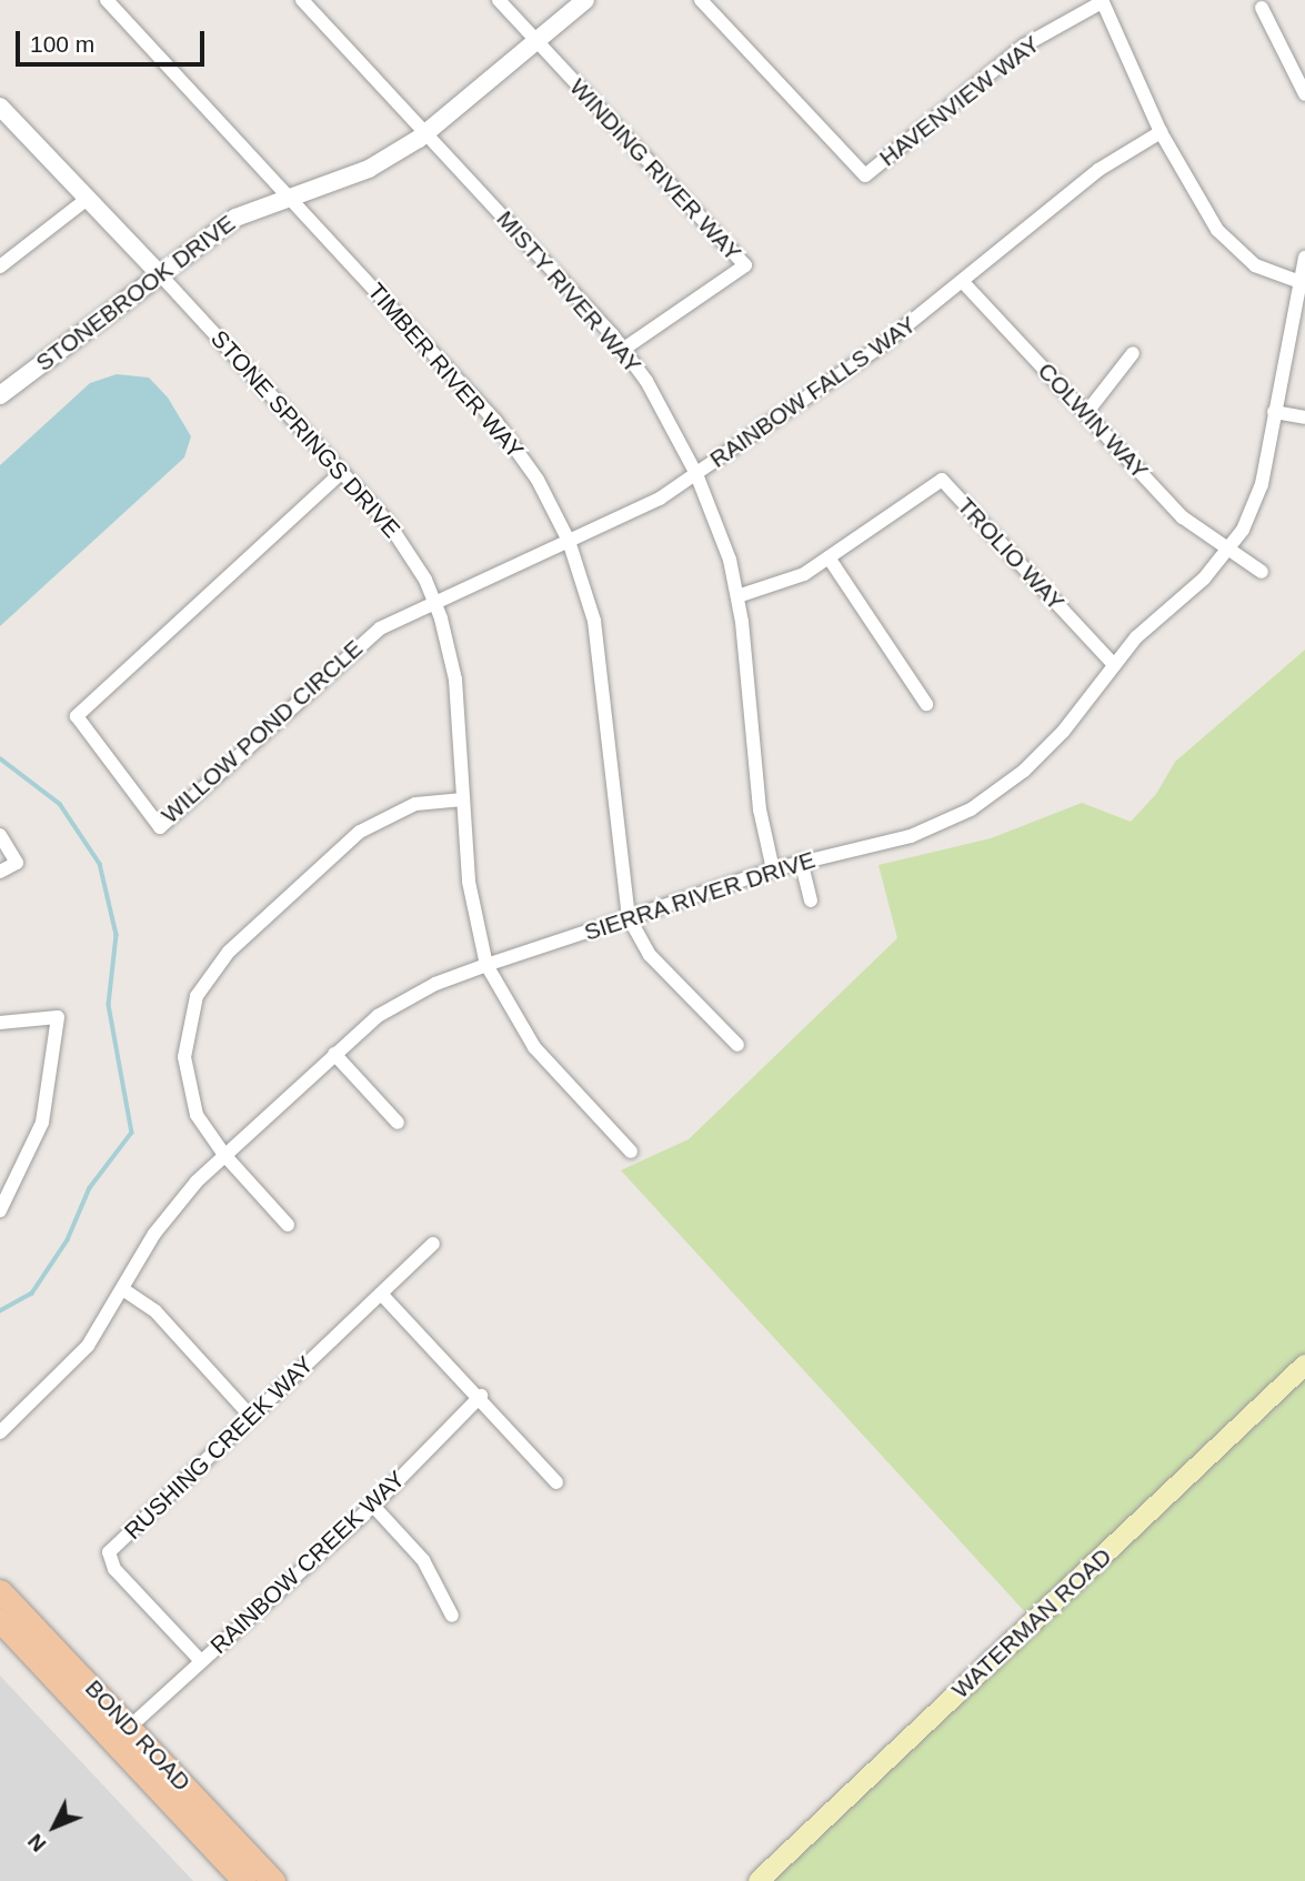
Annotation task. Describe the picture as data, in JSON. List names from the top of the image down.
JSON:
{
  "streets": {
    "main road": ["WATERMAN ROAD", "BOND ROAD"],
    "street": [
      "HAVENVIEW WAY",
      "WINDING RIVER WAY",
      "MISTY RIVER WAY",
      "STONEBROOK DRIVE",
      "TIMBER RIVER WAY",
      "RAINBOW FALLS WAY",
      "COLWIN WAY",
      "STONE SPRINGS DRIVE",
      "TROLIO WAY",
      "WILLOW POND CIRCLE",
      "SIERRA RIVER DRIVE",
      "RUSHING CREEK WAY",
      "RAINBOW CREEK WAY"
    ]
  },
  "crossings": [
    ["WINDING RIVER WAY", "MISTY RIVER WAY"],
    ["WINDING RIVER WAY", "STONEBROOK DRIVE"],
    ["MISTY RIVER WAY", "STONEBROOK DRIVE"],
    ["MISTY RIVER WAY", "RAINBOW FALLS WAY"],
    ["MISTY RIVER WAY", "TROLIO WAY"],
    ["MISTY RIVER WAY", "SIERRA RIVER DRIVE"],
    ["STONEBROOK DRIVE", "TIMBER RIVER WAY"],
    ["STONEBROOK DRIVE", "STONE SPRINGS DRIVE"],
    ["TIMBER RIVER WAY", "RAINBOW FALLS WAY"],
    ["TIMBER RIVER WAY", "SIERRA RIVER DRIVE"],
    ["RAINBOW FALLS WAY", "COLWIN WAY"],
    ["RAINBOW FALLS WAY", "STONE SPRINGS DRIVE"],
    ["RAINBOW FALLS WAY", "WILLOW POND CIRCLE"],
    ["COLWIN WAY", "SIERRA RIVER DRIVE"],
    ["STONE SPRINGS DRIVE", "WILLOW POND CIRCLE"],
    ["STONE SPRINGS DRIVE", "SIERRA RIVER DRIVE"],
    ["TROLIO WAY", "SIERRA RIVER DRIVE"],
    ["RUSHING CREEK WAY", "RAINBOW CREEK WAY"],
    ["RAINBOW CREEK WAY", "BOND ROAD"]
  ],
  "scale_bar": "100 m",
  "north": "bottom left"
}
